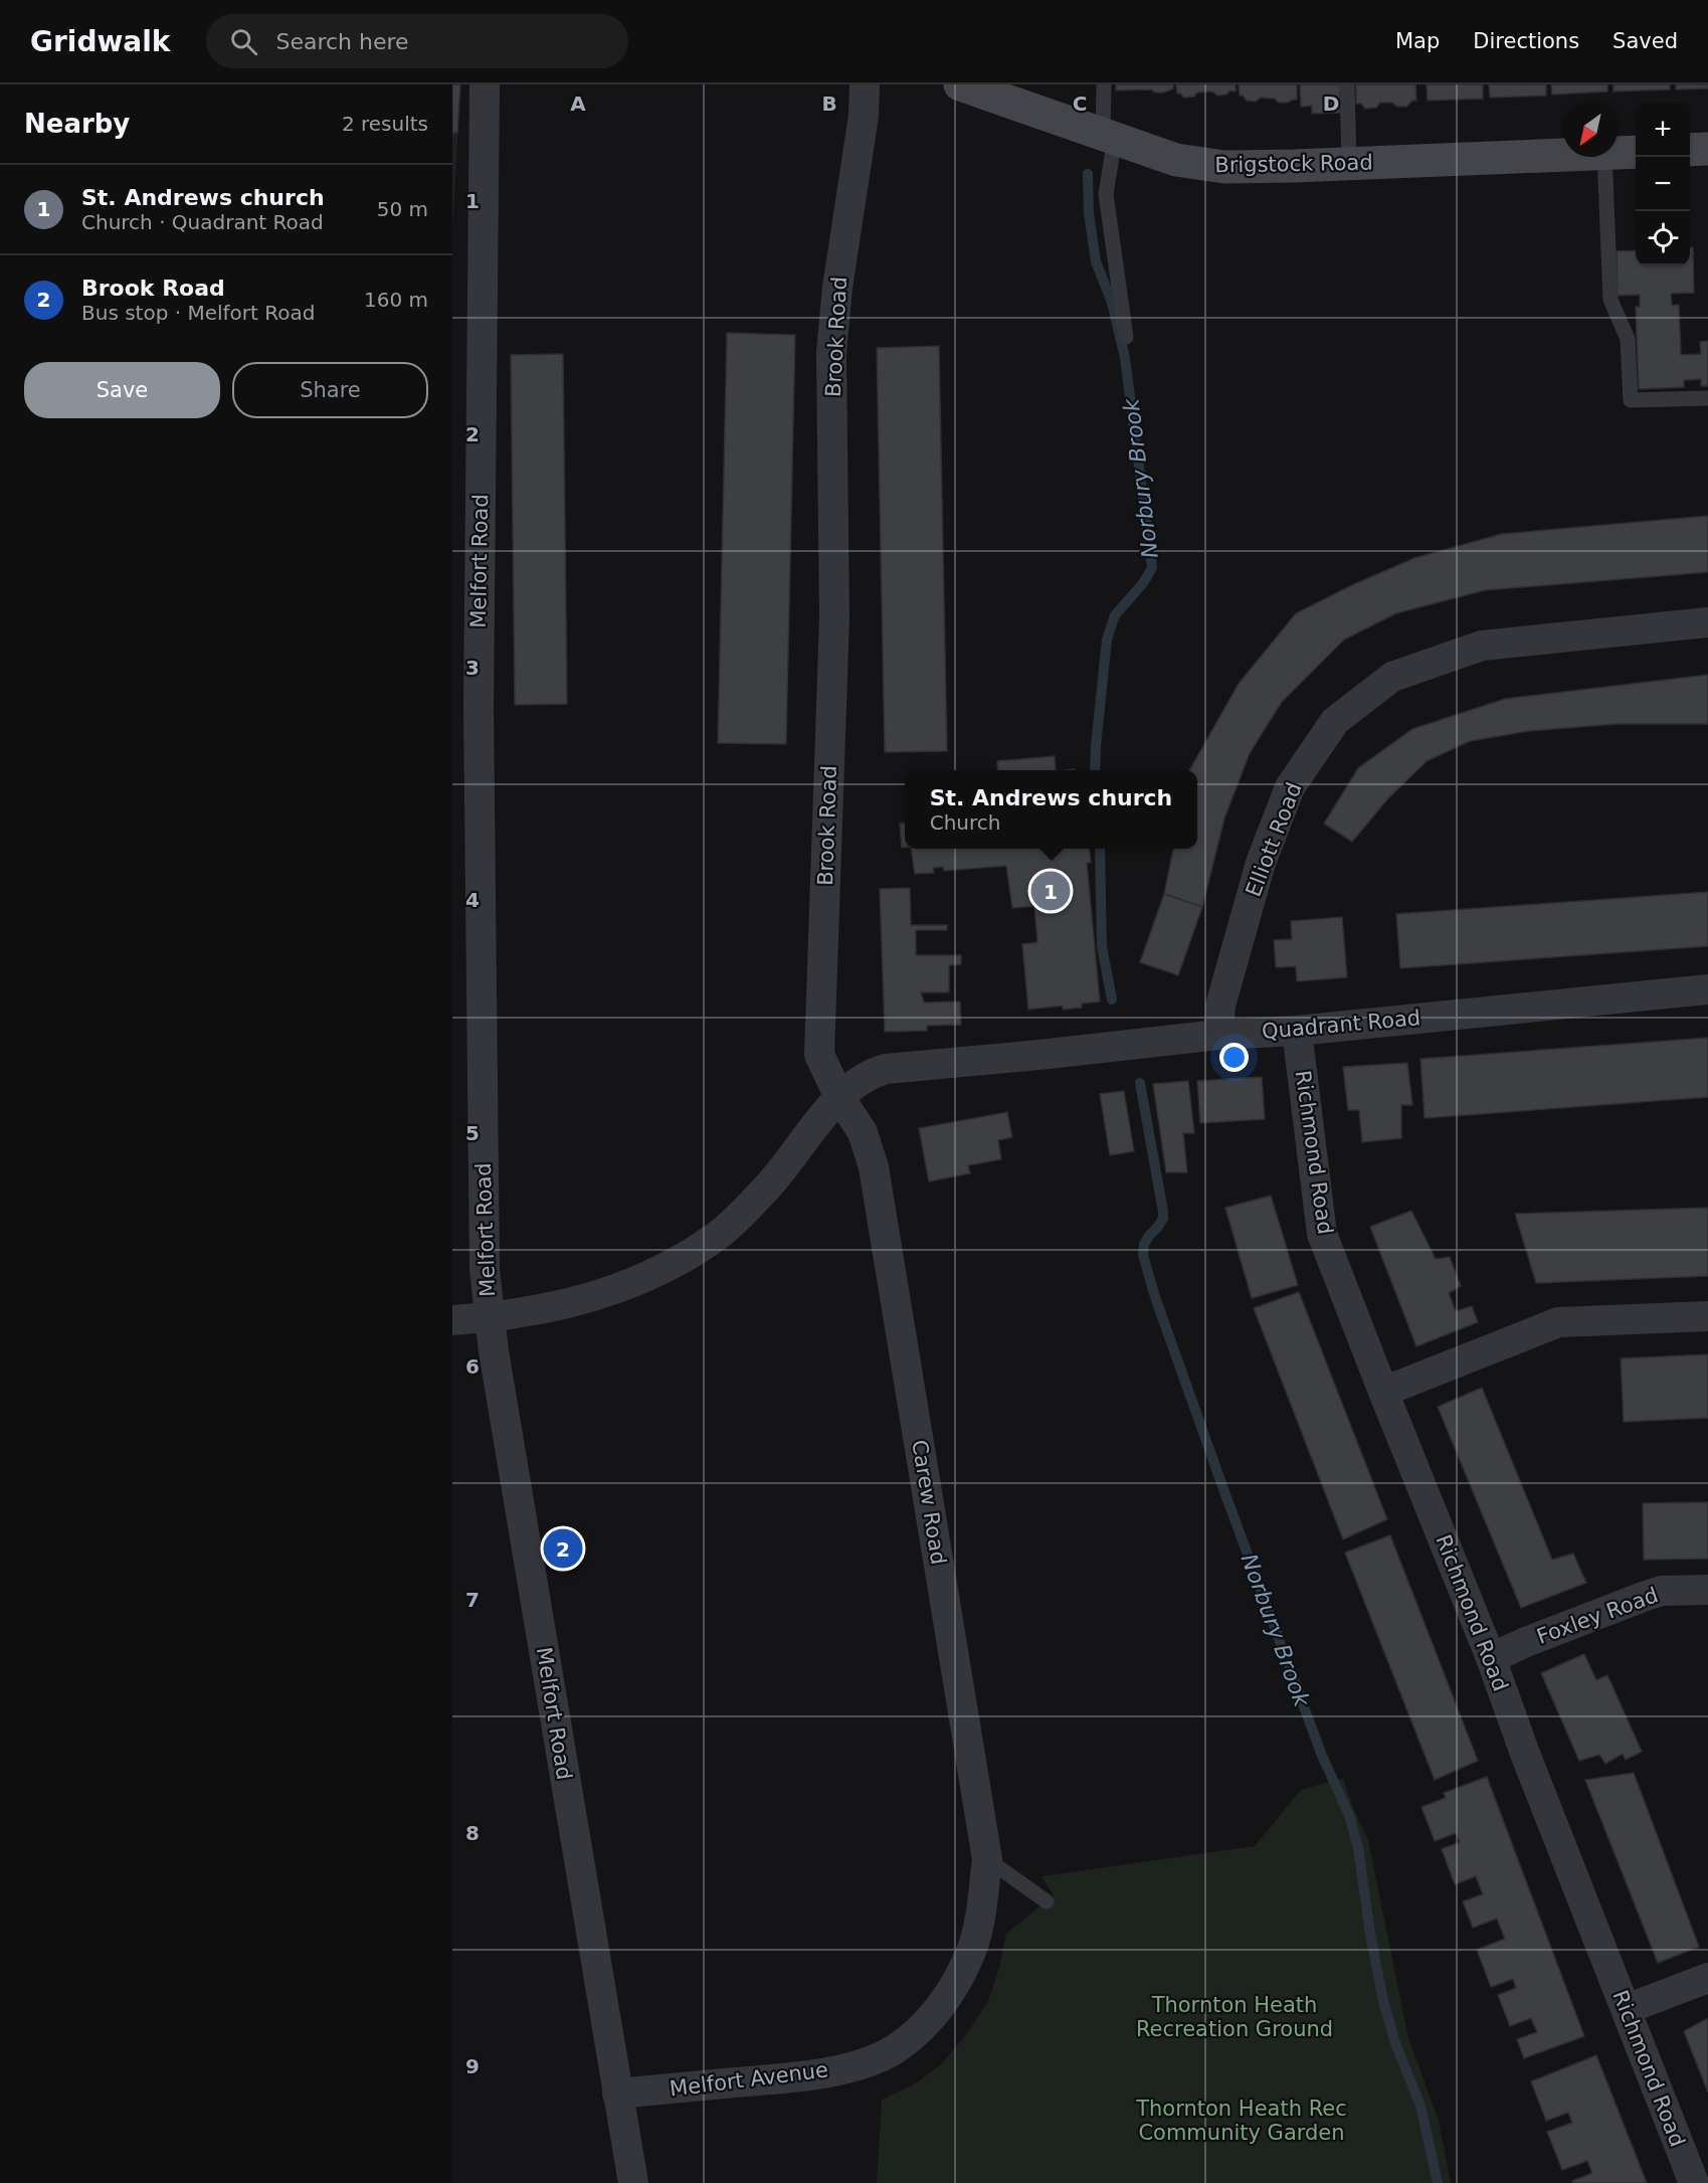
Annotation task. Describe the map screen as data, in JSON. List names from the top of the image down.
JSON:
{
  "streets": {
    "main road": ["Brigstock Road"],
    "street": [
      "Brook Road",
      "Melfort Road",
      "Elliott Road",
      "Quadrant Road",
      "Richmond Road",
      "Carew Road",
      "Foxley Road",
      "Melfort Avenue"
    ]
  },
  "crossings": [
    ["Brook Road", "Quadrant Road"],
    ["Brook Road", "Carew Road"],
    ["Melfort Road", "Melfort Avenue"],
    ["Elliott Road", "Quadrant Road"],
    ["Quadrant Road", "Richmond Road"],
    ["Quadrant Road", "Carew Road"],
    ["Richmond Road", "Foxley Road"],
    ["Carew Road", "Melfort Avenue"]
  ],
  "water": ["Norbury Brook"],
  "parks": ["Thornton Heath Recreation Ground", "Thornton Heath Rec Community Garden"],
  "north": "bottom left",
  "page": {
    "header": "Gridwalk",
    "search": "Search here",
    "nav": ["Map", "Directions", "Saved"],
    "heading": ["Nearby", "2 results"],
    "map_buttons": ["+", "−"],
    "list": [
      {
        "mark": "1",
        "name": "St. Andrews church",
        "note": "Church · Quadrant Road",
        "value": "50 m"
      },
      {
        "mark": "2",
        "name": "Brook Road",
        "note": "Bus stop · Melfort Road",
        "value": "160 m"
      }
    ],
    "buttons": ["Save", "Share"],
    "popup": ["St. Andrews church", "Church"],
    "pins": ["1", "2"]
  },
  "grid": {
    "columns": [
      "A",
      "B",
      "C",
      "D"
    ],
    "rows": [
      "1",
      "2",
      "3",
      "4",
      "5",
      "6",
      "7",
      "8",
      "9"
    ]
  }
}
